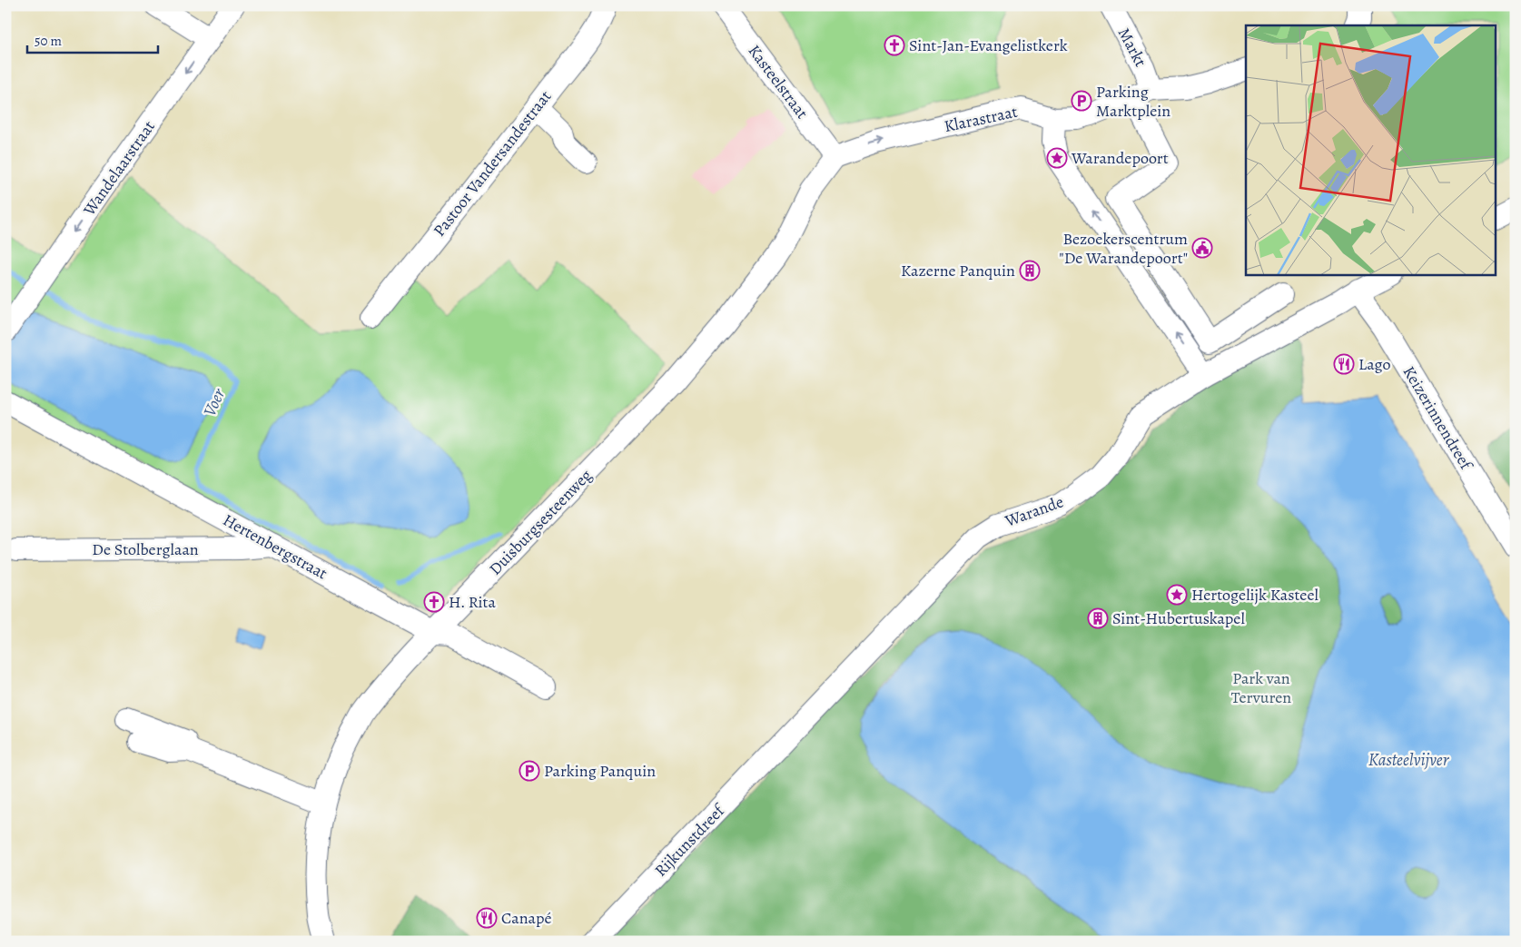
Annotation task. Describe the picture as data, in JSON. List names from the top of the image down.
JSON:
{
  "streets": {
    "street": [
      "Markt",
      "Kasteelstraat",
      "Klarastraat",
      "Pastoor Vandersandestraat",
      "Wandelaarstraat",
      "Keizerinnendreef",
      "Warande",
      "Duisburgsesteenweg",
      "Hertenbergstraat",
      "De Stolberglaan",
      "Rijkunstdreef"
    ]
  },
  "crossings": [
    ["Markt", "Klarastraat"],
    ["Kasteelstraat", "Klarastraat"],
    ["Kasteelstraat", "Duisburgsesteenweg"],
    ["Klarastraat", "Duisburgsesteenweg"],
    ["Keizerinnendreef", "Warande"],
    ["Warande", "Rijkunstdreef"],
    ["Duisburgsesteenweg", "Hertenbergstraat"],
    ["Hertenbergstraat", "De Stolberglaan"]
  ],
  "one_way": ["Klarastraat", "Wandelaarstraat"],
  "water": ["Voer", "Kasteelvijver"],
  "parks": ["Park van Tervuren"],
  "places": {
    "church": ["Sint-Jan-Evangelistkerk", "H. Rita"],
    "parking": ["Parking Marktplein", "Parking Panquin"],
    "place": ["Warandepoort", "Hertogelijk Kasteel"],
    "public building": ["Bezoekerscentrum \"De Warandepoort\""],
    "building": ["Kazerne Panquin", "Sint-Hubertuskapel"],
    "restaurant": ["Lago", "Canapé"]
  },
  "scale_bar": "50 m"
}
